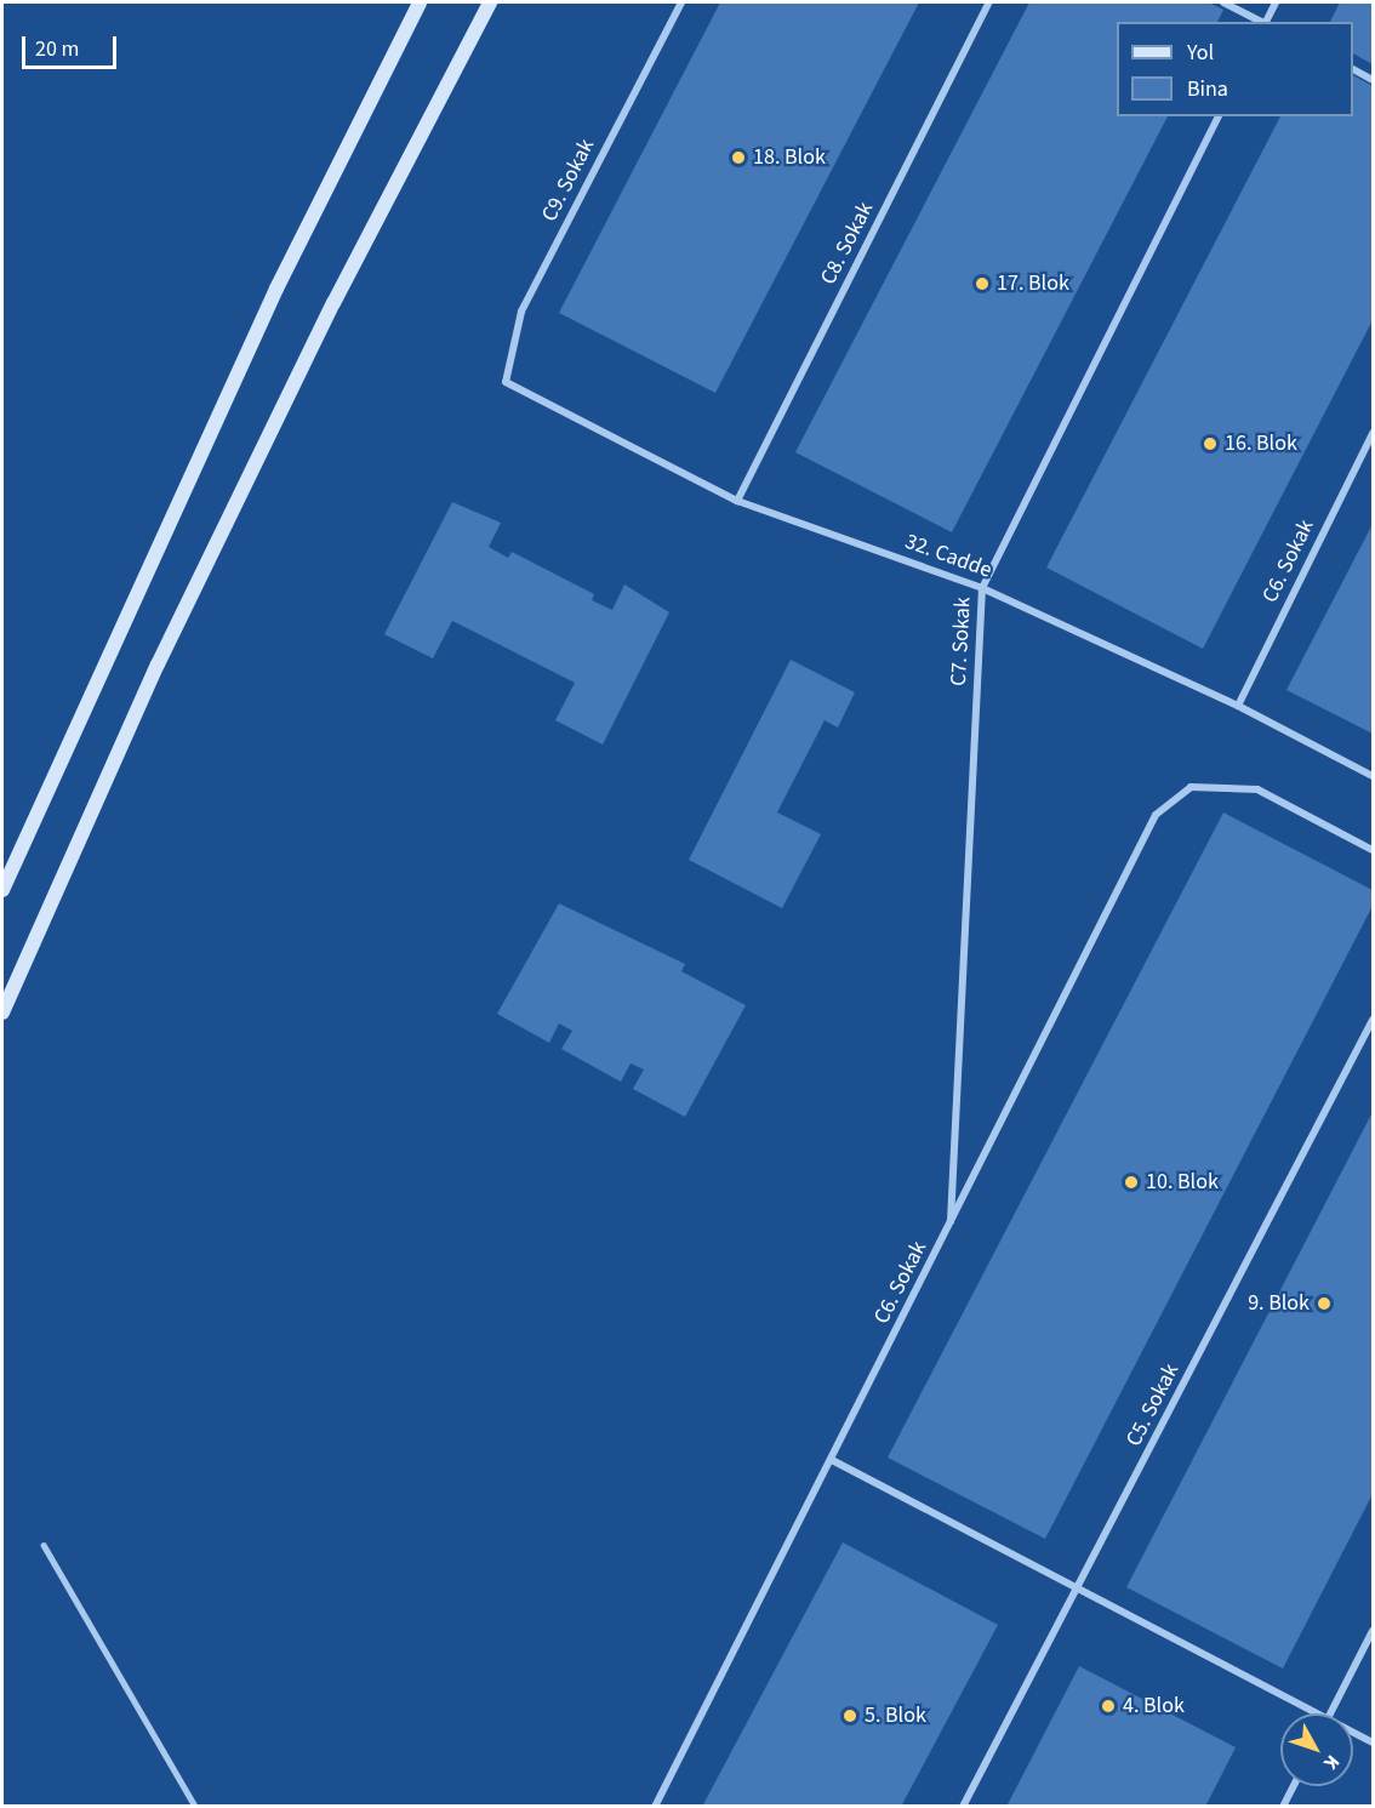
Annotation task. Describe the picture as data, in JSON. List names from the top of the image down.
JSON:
{
  "streets": {
    "street": [
      "C9. Sokak",
      "C8. Sokak",
      "32. Cadde",
      "C6. Sokak",
      "C7. Sokak",
      "C5. Sokak"
    ]
  },
  "crossings": [
    ["C9. Sokak", "32. Cadde"],
    ["C8. Sokak", "32. Cadde"],
    ["32. Cadde", "C6. Sokak"],
    ["32. Cadde", "C7. Sokak"],
    ["C6. Sokak", "C7. Sokak"]
  ],
  "places": [
    "18. Blok",
    "17. Blok",
    "16. Blok",
    "10. Blok",
    "9. Blok",
    "4. Blok",
    "5. Blok"
  ],
  "legend": ["Yol", "Bina"],
  "scale_bar": "20 m",
  "north": "bottom right"
}
